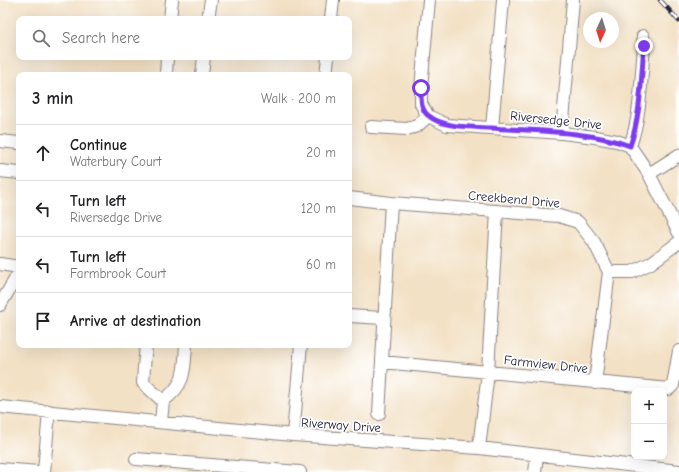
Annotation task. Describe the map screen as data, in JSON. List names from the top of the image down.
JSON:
{
  "streets": {
    "street": [
      "Riversedge Drive",
      "Creekbend Drive",
      "Farmview Drive",
      "Riverway Drive"
    ]
  },
  "north": "bottom",
  "page": {
    "search": "Search here",
    "heading": ["3 min", "Walk · 200 m"],
    "list": [
      ["Continue", "Waterbury Court", "20 m"],
      ["Turn left", "Riversedge Drive", "120 m"],
      ["Turn left", "Farmbrook Court", "60 m"],
      "Arrive at destination"
    ],
    "map_buttons": ["+", "−"]
  }
}
